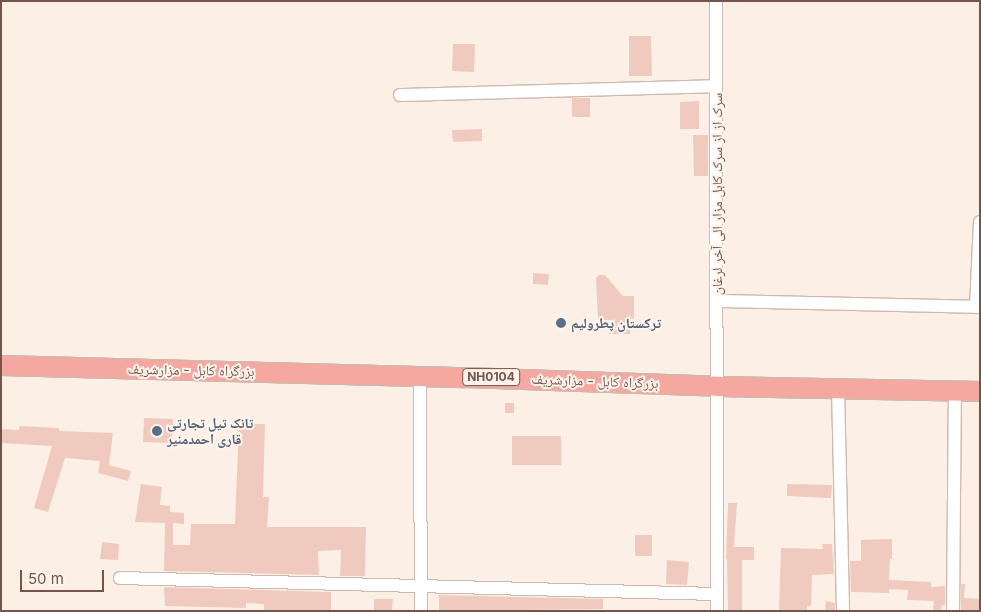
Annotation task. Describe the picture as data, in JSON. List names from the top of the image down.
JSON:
{
  "streets": {
    "highway": ["بزرگراه کابل - مزارشریف", "NH0104"],
    "street": ["سرک از از سرک کابل مزار الی آخر لرغان"]
  },
  "crossings": [
    ["سرک از از سرک کابل مزار الی آخر لرغان", "بزرگراه کابل - مزارشریف"]
  ],
  "places": ["ترکستان پطرولیم", "تانک تیل تجارتی قاری احمدمنیر"],
  "scale_bar": "50 m"
}
